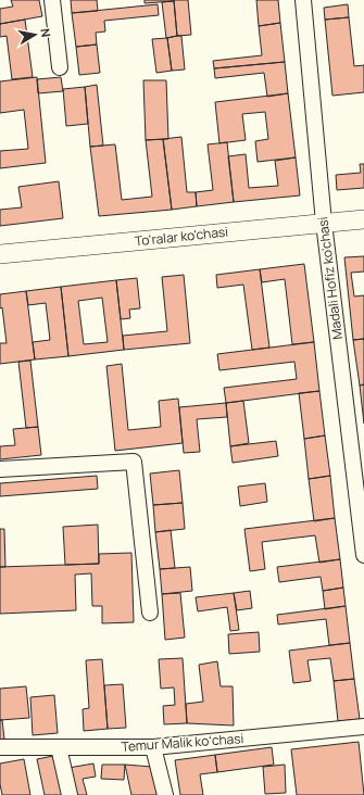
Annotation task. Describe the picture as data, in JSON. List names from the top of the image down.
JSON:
{
  "streets": {
    "street": ["To'ralar ko'chasi", "Madali Hofiz ko'chasi", "Temur Malik koʻchasi"]
  },
  "crossings": [
    ["To'ralar ko'chasi", "Madali Hofiz ko'chasi"]
  ],
  "north": "right"
}
